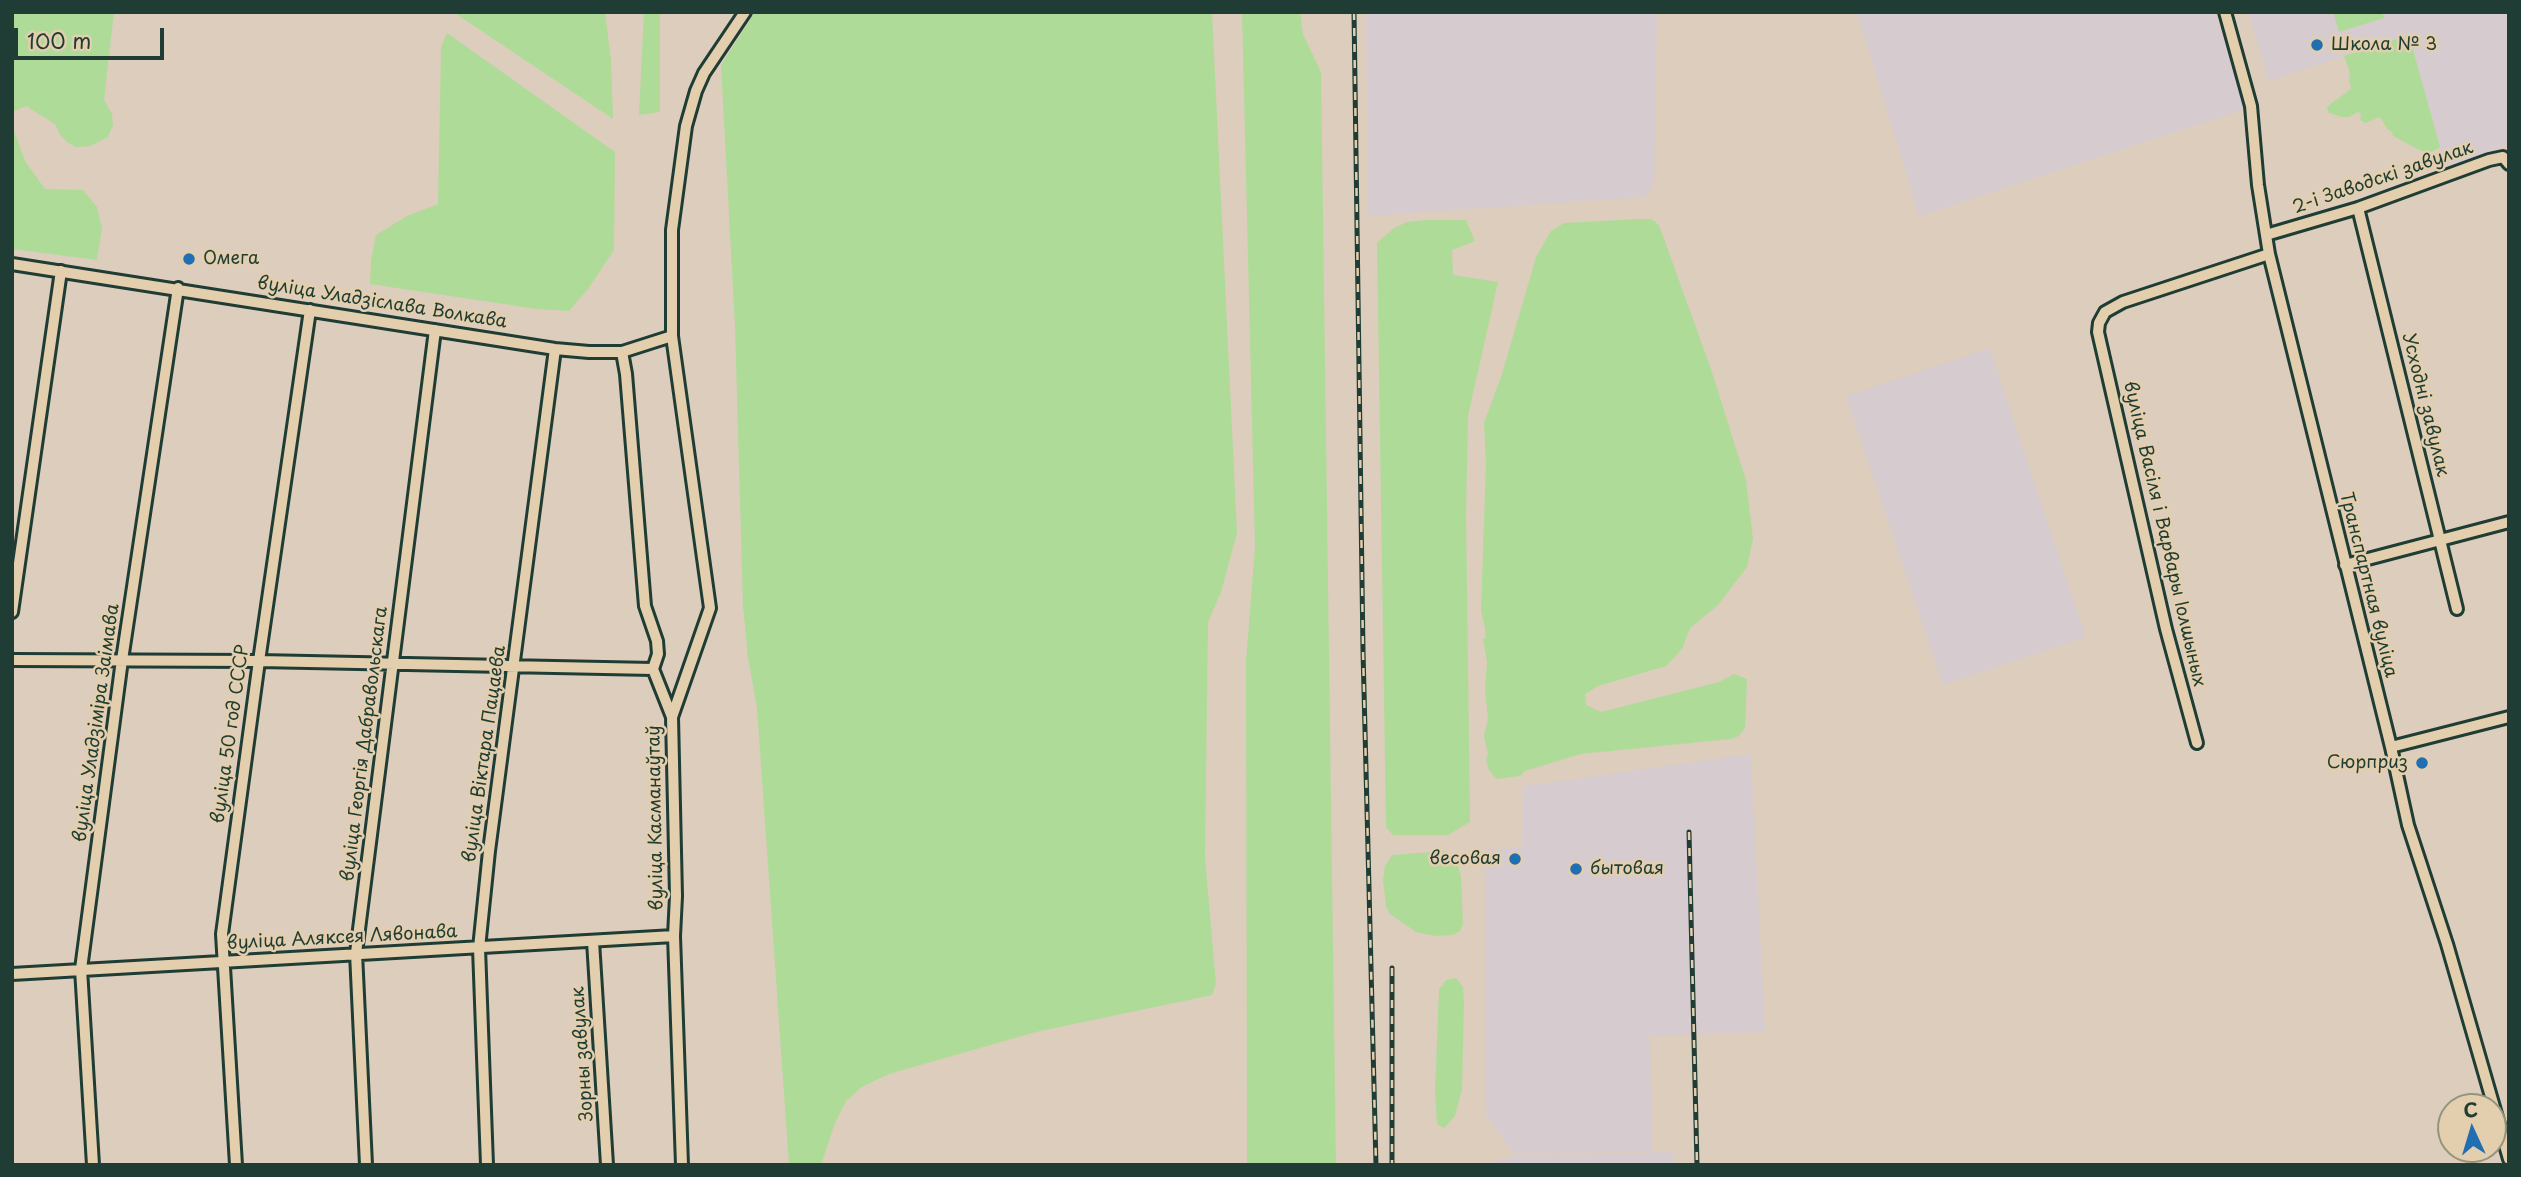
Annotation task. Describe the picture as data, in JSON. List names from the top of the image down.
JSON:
{
  "streets": {
    "street": [
      "2-і Заводскі завулак",
      "вуліца Уладзіслава Волкава",
      "Усходні завулак",
      "вуліца Васіля і Варвары Іолшыных",
      "Транспартная вуліца",
      "вуліца Уладзіміра Заімава",
      "вуліца 50 год СССР",
      "вуліца Георгія Дабравольскага",
      "вуліца Віктара Пацаева",
      "вуліца Касманаўтаў",
      "вуліца Аляксея Лявонава",
      "Зорны завулак"
    ]
  },
  "crossings": [
    ["2-і Заводскі завулак", "Усходні завулак"],
    ["2-і Заводскі завулак", "Транспартная вуліца"],
    ["вуліца Уладзіслава Волкава", "вуліца Уладзіміра Заімава"],
    ["вуліца Уладзіслава Волкава", "вуліца 50 год СССР"],
    ["вуліца Уладзіслава Волкава", "вуліца Георгія Дабравольскага"],
    ["вуліца Уладзіслава Волкава", "вуліца Віктара Пацаева"],
    ["вуліца Уладзіслава Волкава", "вуліца Касманаўтаў"],
    ["вуліца Васіля і Варвары Іолшыных", "Транспартная вуліца"],
    ["вуліца Уладзіміра Заімава", "вуліца Аляксея Лявонава"],
    ["вуліца 50 год СССР", "вуліца Аляксея Лявонава"],
    ["вуліца Георгія Дабравольскага", "вуліца Аляксея Лявонава"],
    ["вуліца Віктара Пацаева", "вуліца Аляксея Лявонава"],
    ["вуліца Касманаўтаў", "вуліца Аляксея Лявонава"],
    ["вуліца Аляксея Лявонава", "Зорны завулак"]
  ],
  "places": [
    "Школа № 3",
    "Омега",
    "Сюрприз",
    "весовая",
    "бытовая"
  ],
  "scale_bar": "100 m",
  "north": "top"
}
